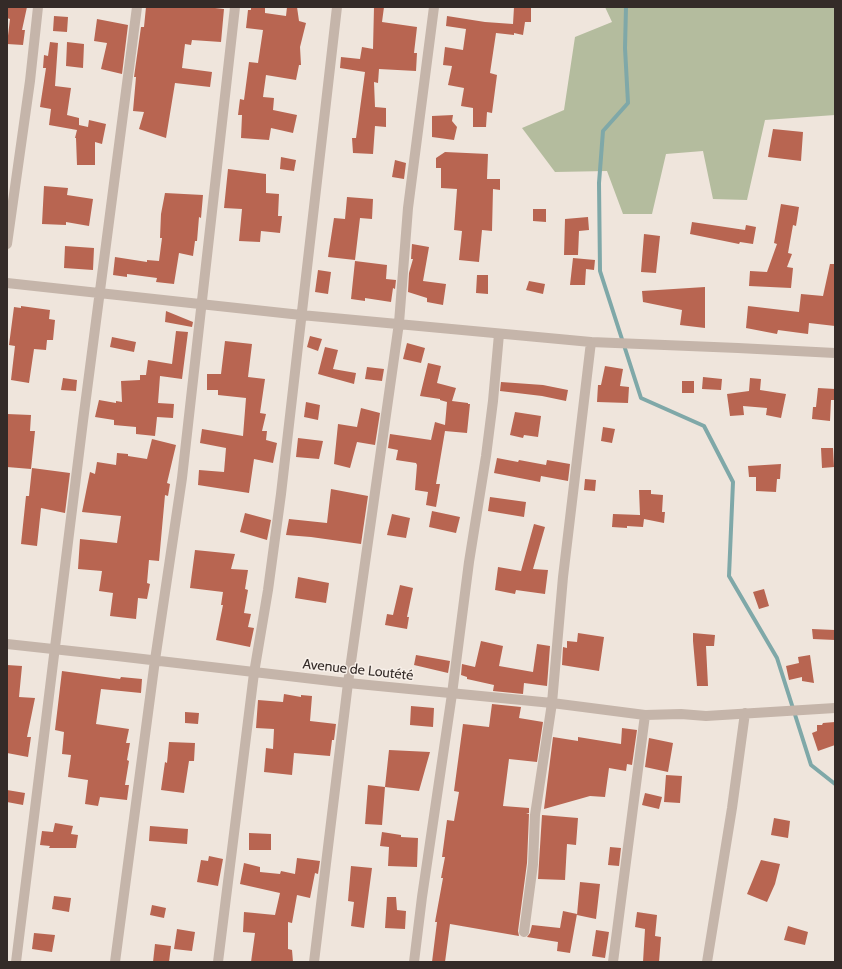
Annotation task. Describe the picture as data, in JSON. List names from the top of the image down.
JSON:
{
  "streets": {
    "street": ["Avenue de Loutété"]
  }
}
